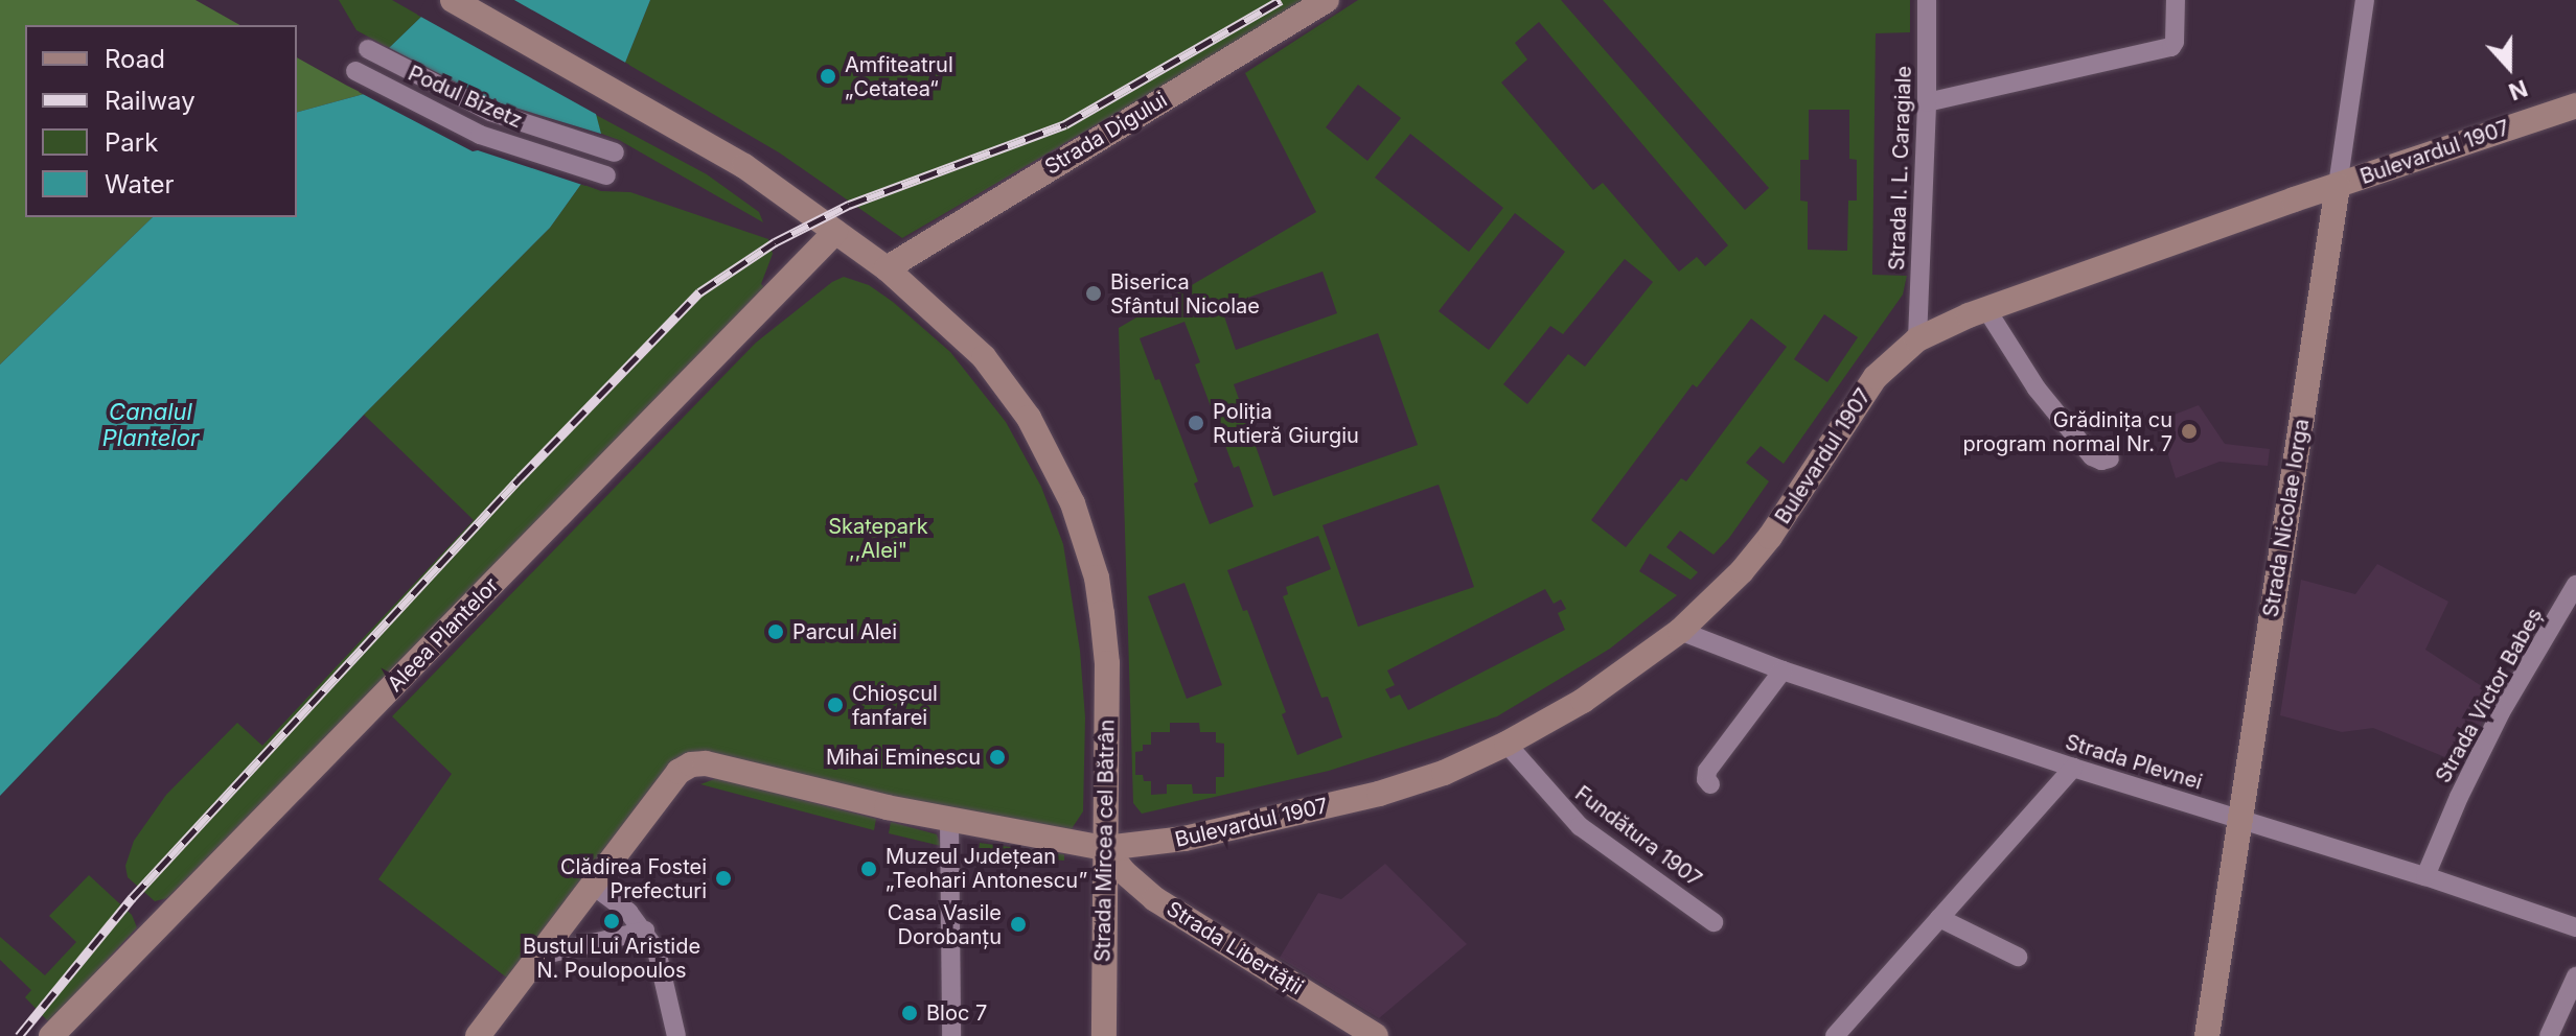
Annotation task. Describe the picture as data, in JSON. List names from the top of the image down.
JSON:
{
  "streets": {
    "main road": [
      "Strada Digului",
      "Bulevardul 1907",
      "Strada Nicolae Iorga",
      "Aleea Plantelor",
      "Strada Mircea cel Bătrân",
      "Strada Libertății"
    ],
    "street": [
      "Podul Bizetz",
      "Strada I. L. Caragiale",
      "Strada Victor Babeș",
      "Strada Plevnei",
      "Fundătura 1907"
    ]
  },
  "crossings": [
    ["Strada Digului", "Strada Mircea cel Bătrân"],
    ["Bulevardul 1907", "Strada I. L. Caragiale"],
    ["Bulevardul 1907", "Strada Nicolae Iorga"],
    ["Bulevardul 1907", "Strada Plevnei"],
    ["Bulevardul 1907", "Fundătura 1907"],
    ["Bulevardul 1907", "Strada Mircea cel Bătrân"],
    ["Bulevardul 1907", "Strada Libertății"],
    ["Strada Nicolae Iorga", "Strada Plevnei"],
    ["Aleea Plantelor", "Strada Mircea cel Bătrân"],
    ["Strada Victor Babeș", "Strada Plevnei"],
    ["Strada Mircea cel Bătrân", "Strada Libertății"]
  ],
  "water": ["Canalul Plantelor"],
  "parks": ["Skatepark ,,Alei\""],
  "places": [
    "Amfiteatrul „Cetatea“",
    "Biserica Sfântul Nicolae",
    "Poliția Rutieră Giurgiu",
    "Grădinița cu program normal Nr. 7",
    "Parcul Alei",
    "Chioșcul fanfarei",
    "Mihai Eminescu",
    "Muzeul Județean „Teohari Antonescu”",
    "Clădirea Fostei Prefecturi",
    "Bustul Lui Aristide N. Poulopoulos",
    "Casa Vasile Dorobanțu",
    "Bloc 7"
  ],
  "legend": [
    "Road",
    "Railway",
    "Park",
    "Water"
  ],
  "north": "bottom"
}
